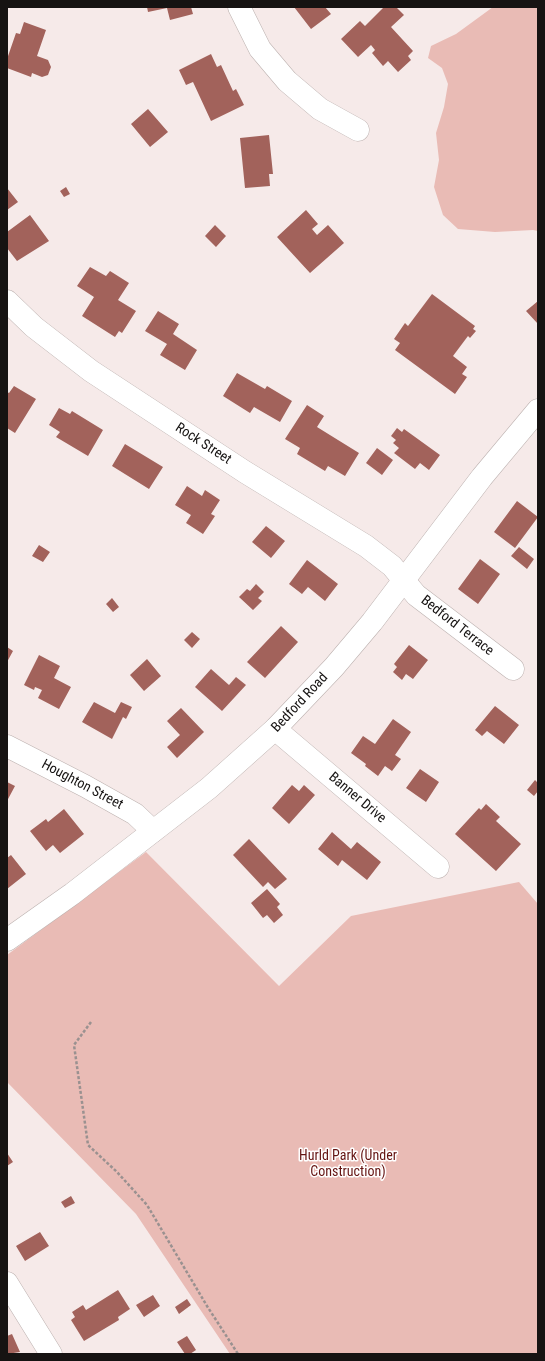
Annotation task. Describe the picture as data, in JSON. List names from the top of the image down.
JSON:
{
  "streets": {
    "street": [
      "Rock Street",
      "Bedford Terrace",
      "Bedford Road",
      "Houghton Street",
      "Banner Drive"
    ]
  },
  "crossings": [
    ["Rock Street", "Bedford Terrace"],
    ["Rock Street", "Bedford Road"],
    ["Bedford Terrace", "Bedford Road"],
    ["Bedford Road", "Houghton Street"],
    ["Bedford Road", "Banner Drive"]
  ],
  "parks": ["Hurld Park (Under Construction)"]
}
